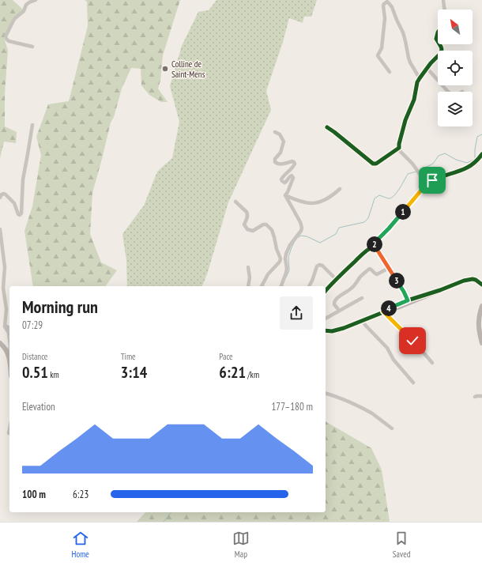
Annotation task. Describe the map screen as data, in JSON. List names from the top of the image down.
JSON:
{
  "places": ["Colline de Saint-Mens"],
  "north": "top left",
  "page": {
    "pins": [
      "1",
      "2",
      "3",
      "4"
    ],
    "heading": ["Morning run", "07:29"],
    "stats": [
      ["Distance", "0.51 km"],
      ["Time", "3:14"],
      ["Pace", "6:21 /km"]
    ],
    "chart": ["Elevation", "177–180 m"],
    "list": [
      {
        "name": "100 m",
        "note": "6:23"
      }
    ],
    "tabs": ["Home", "Map", "Saved"]
  }
}
